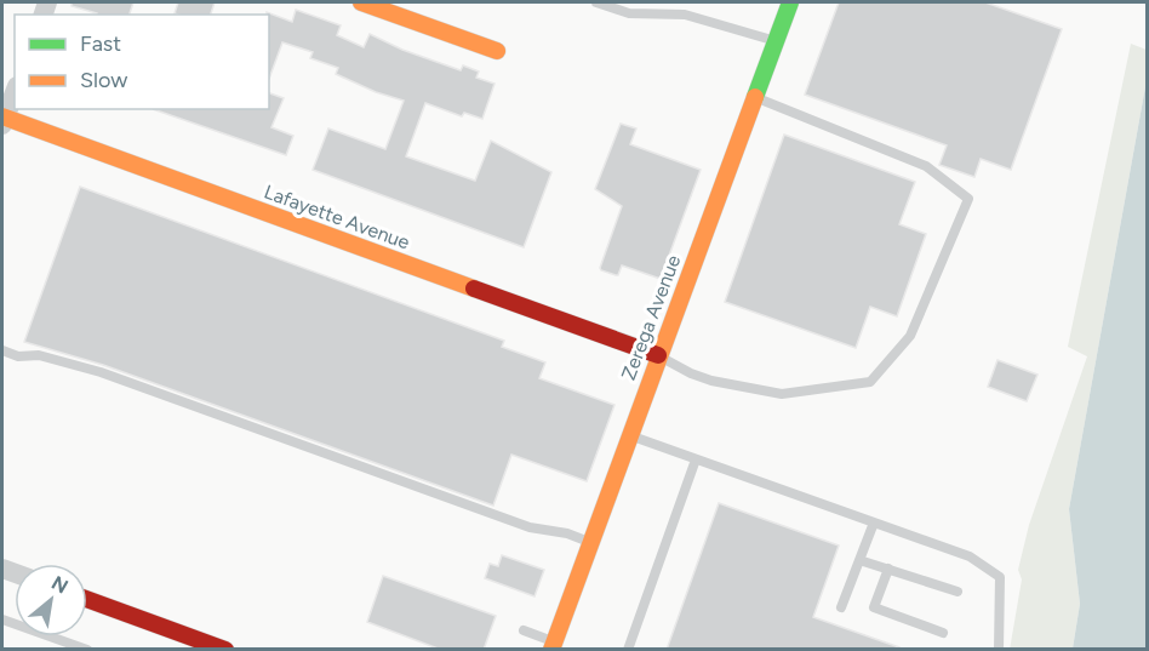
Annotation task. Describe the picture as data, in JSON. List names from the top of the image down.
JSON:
{
  "streets": {
    "street": ["Lafayette Avenue", "Zerega Avenue"]
  },
  "crossings": [
    ["Lafayette Avenue", "Zerega Avenue"]
  ],
  "legend": ["Fast", "Slow"],
  "north": "top right"
}
